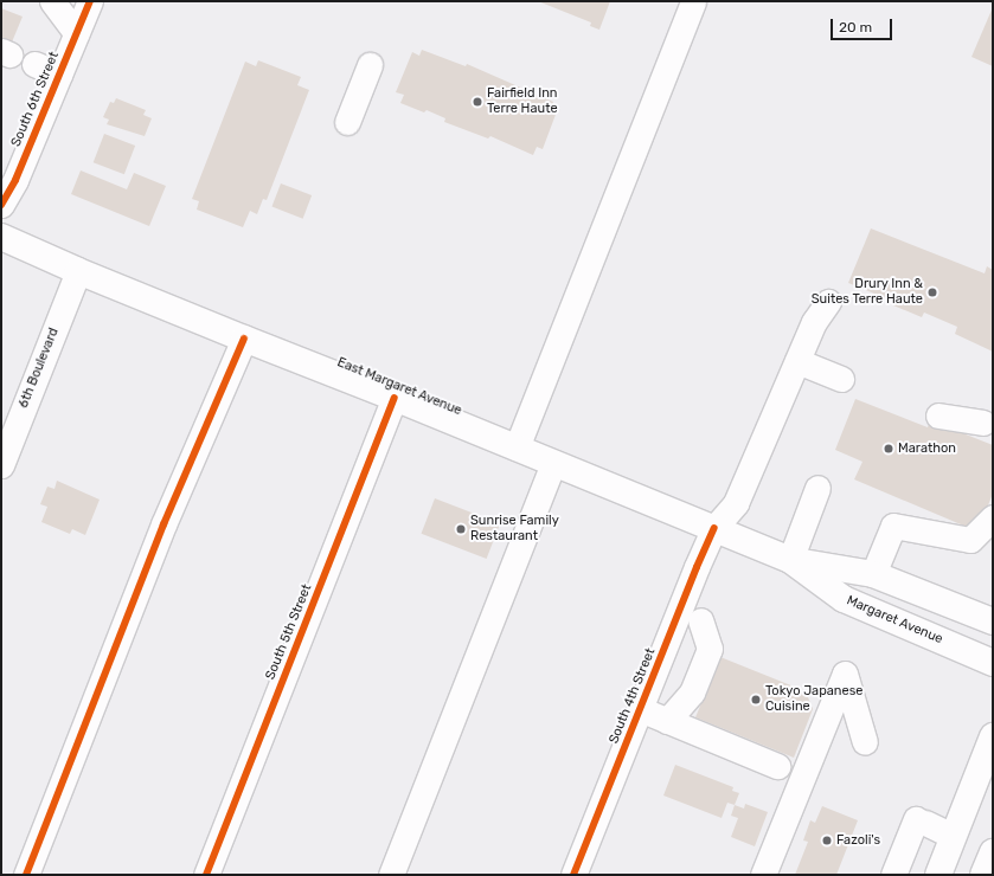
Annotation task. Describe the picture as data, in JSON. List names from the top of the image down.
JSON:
{
  "streets": {
    "main road": ["East Margaret Avenue", "Margaret Avenue"],
    "street": [
      "South 6th Street",
      "6th Boulevard",
      "South 5th Street",
      "South 4th Street"
    ]
  },
  "crossings": [
    ["6th Boulevard", "East Margaret Avenue"],
    ["East Margaret Avenue", "Margaret Avenue"],
    ["East Margaret Avenue", "South 5th Street"],
    ["East Margaret Avenue", "South 4th Street"]
  ],
  "places": [
    "Fairfield Inn Terre Haute",
    "Drury Inn & Suites Terre Haute",
    "Marathon",
    "Sunrise Family Restaurant",
    "Tokyo Japanese Cuisine",
    "Fazoli's"
  ],
  "scale_bar": "20 m"
}
